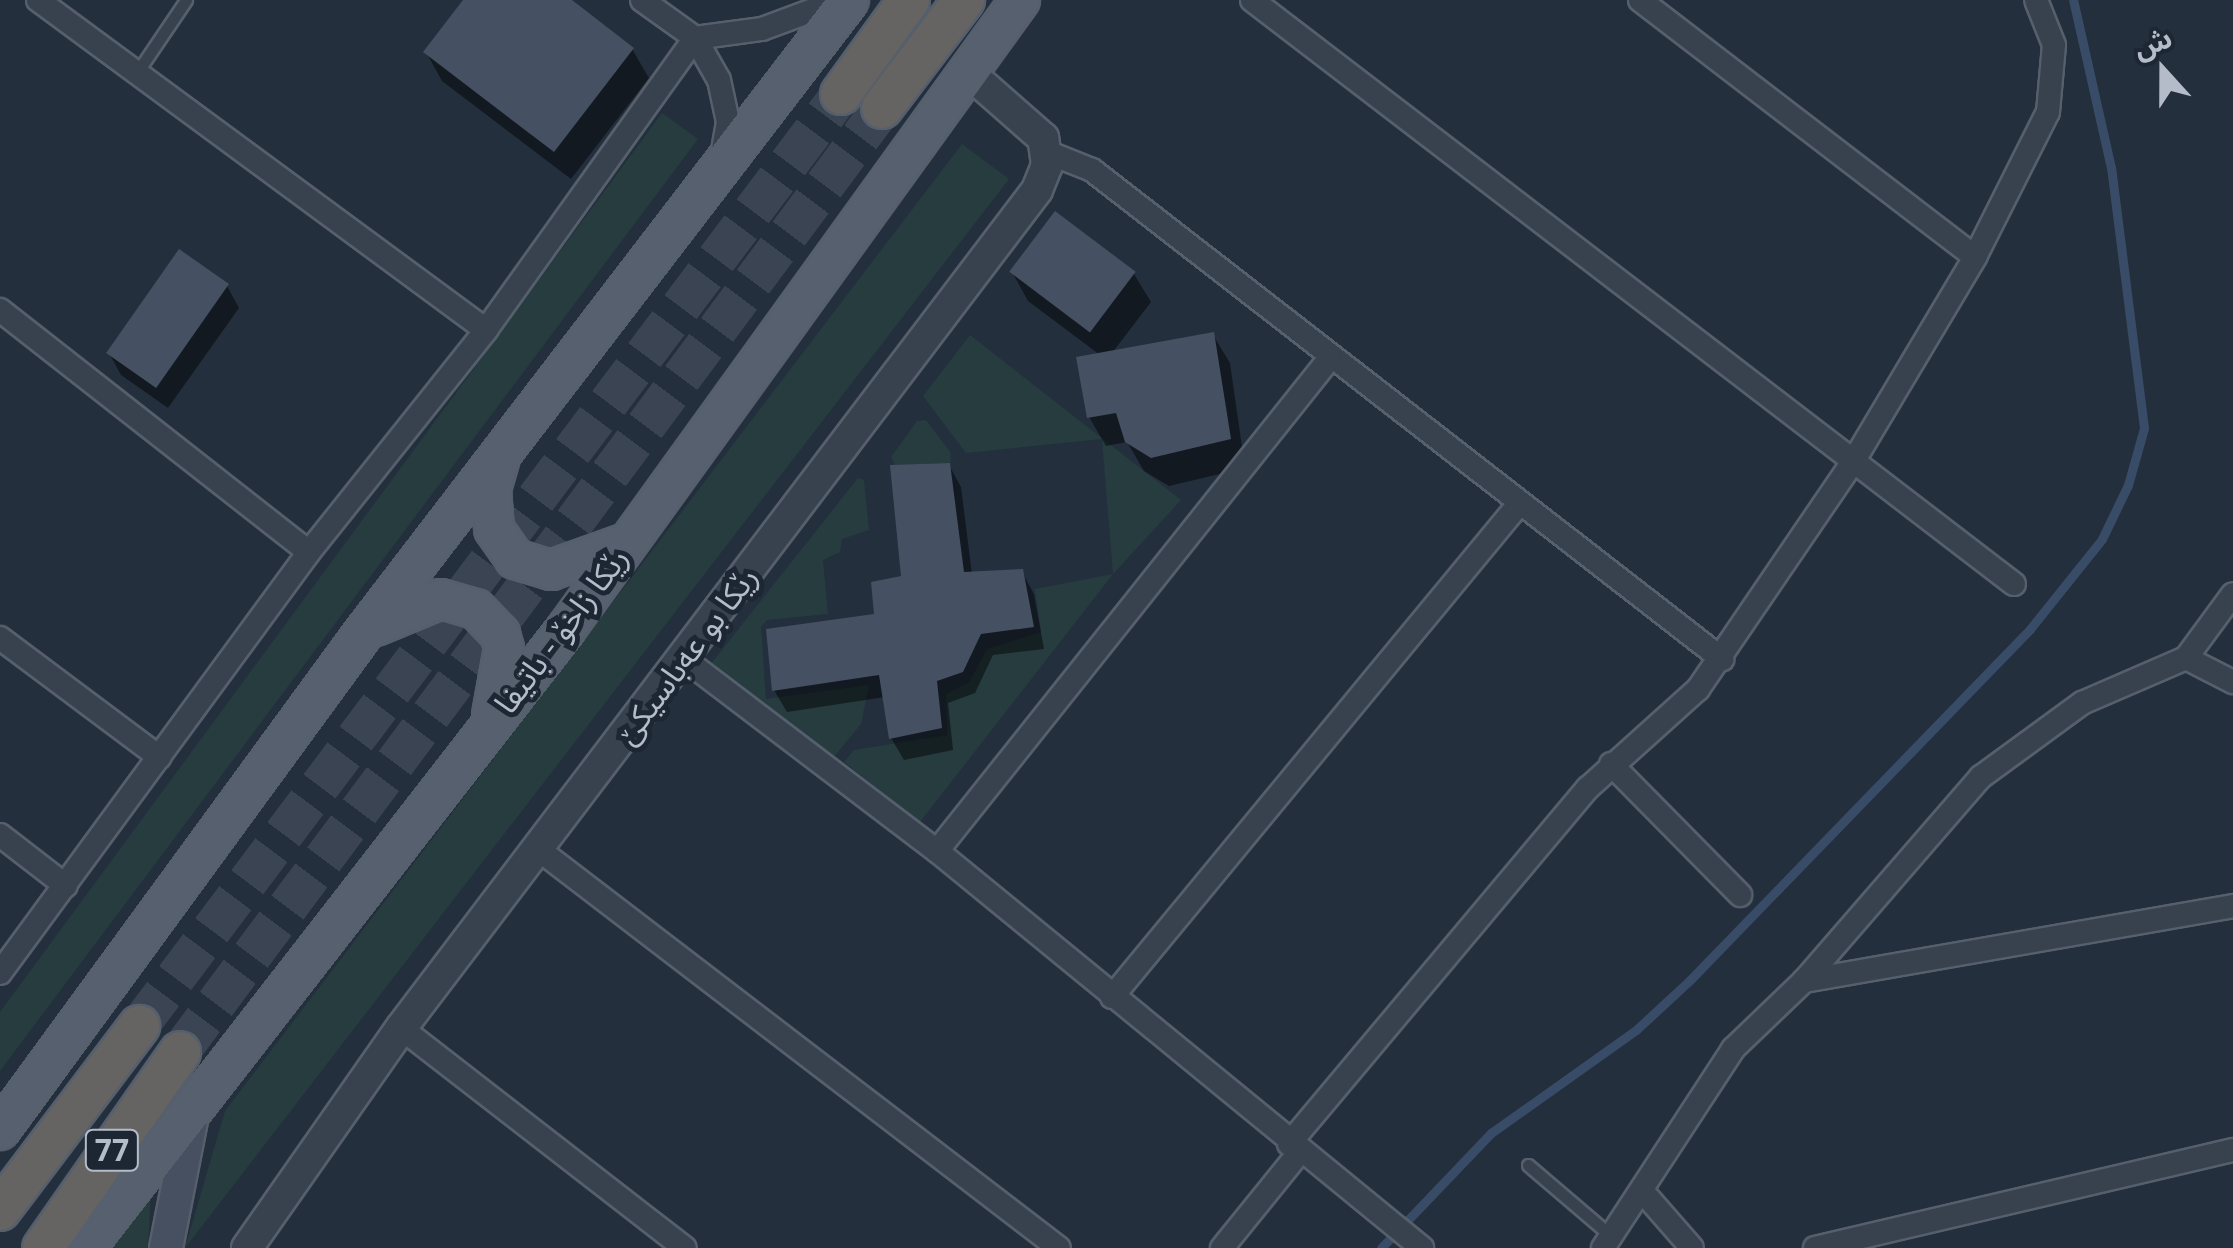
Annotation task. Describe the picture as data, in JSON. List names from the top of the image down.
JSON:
{
  "streets": {
    "highway": ["77"],
    "main road": ["رێکا زاخۆ - باتیفا"],
    "street": ["رێكا بو عه‌باسيكێ"]
  },
  "north": "top"
}
